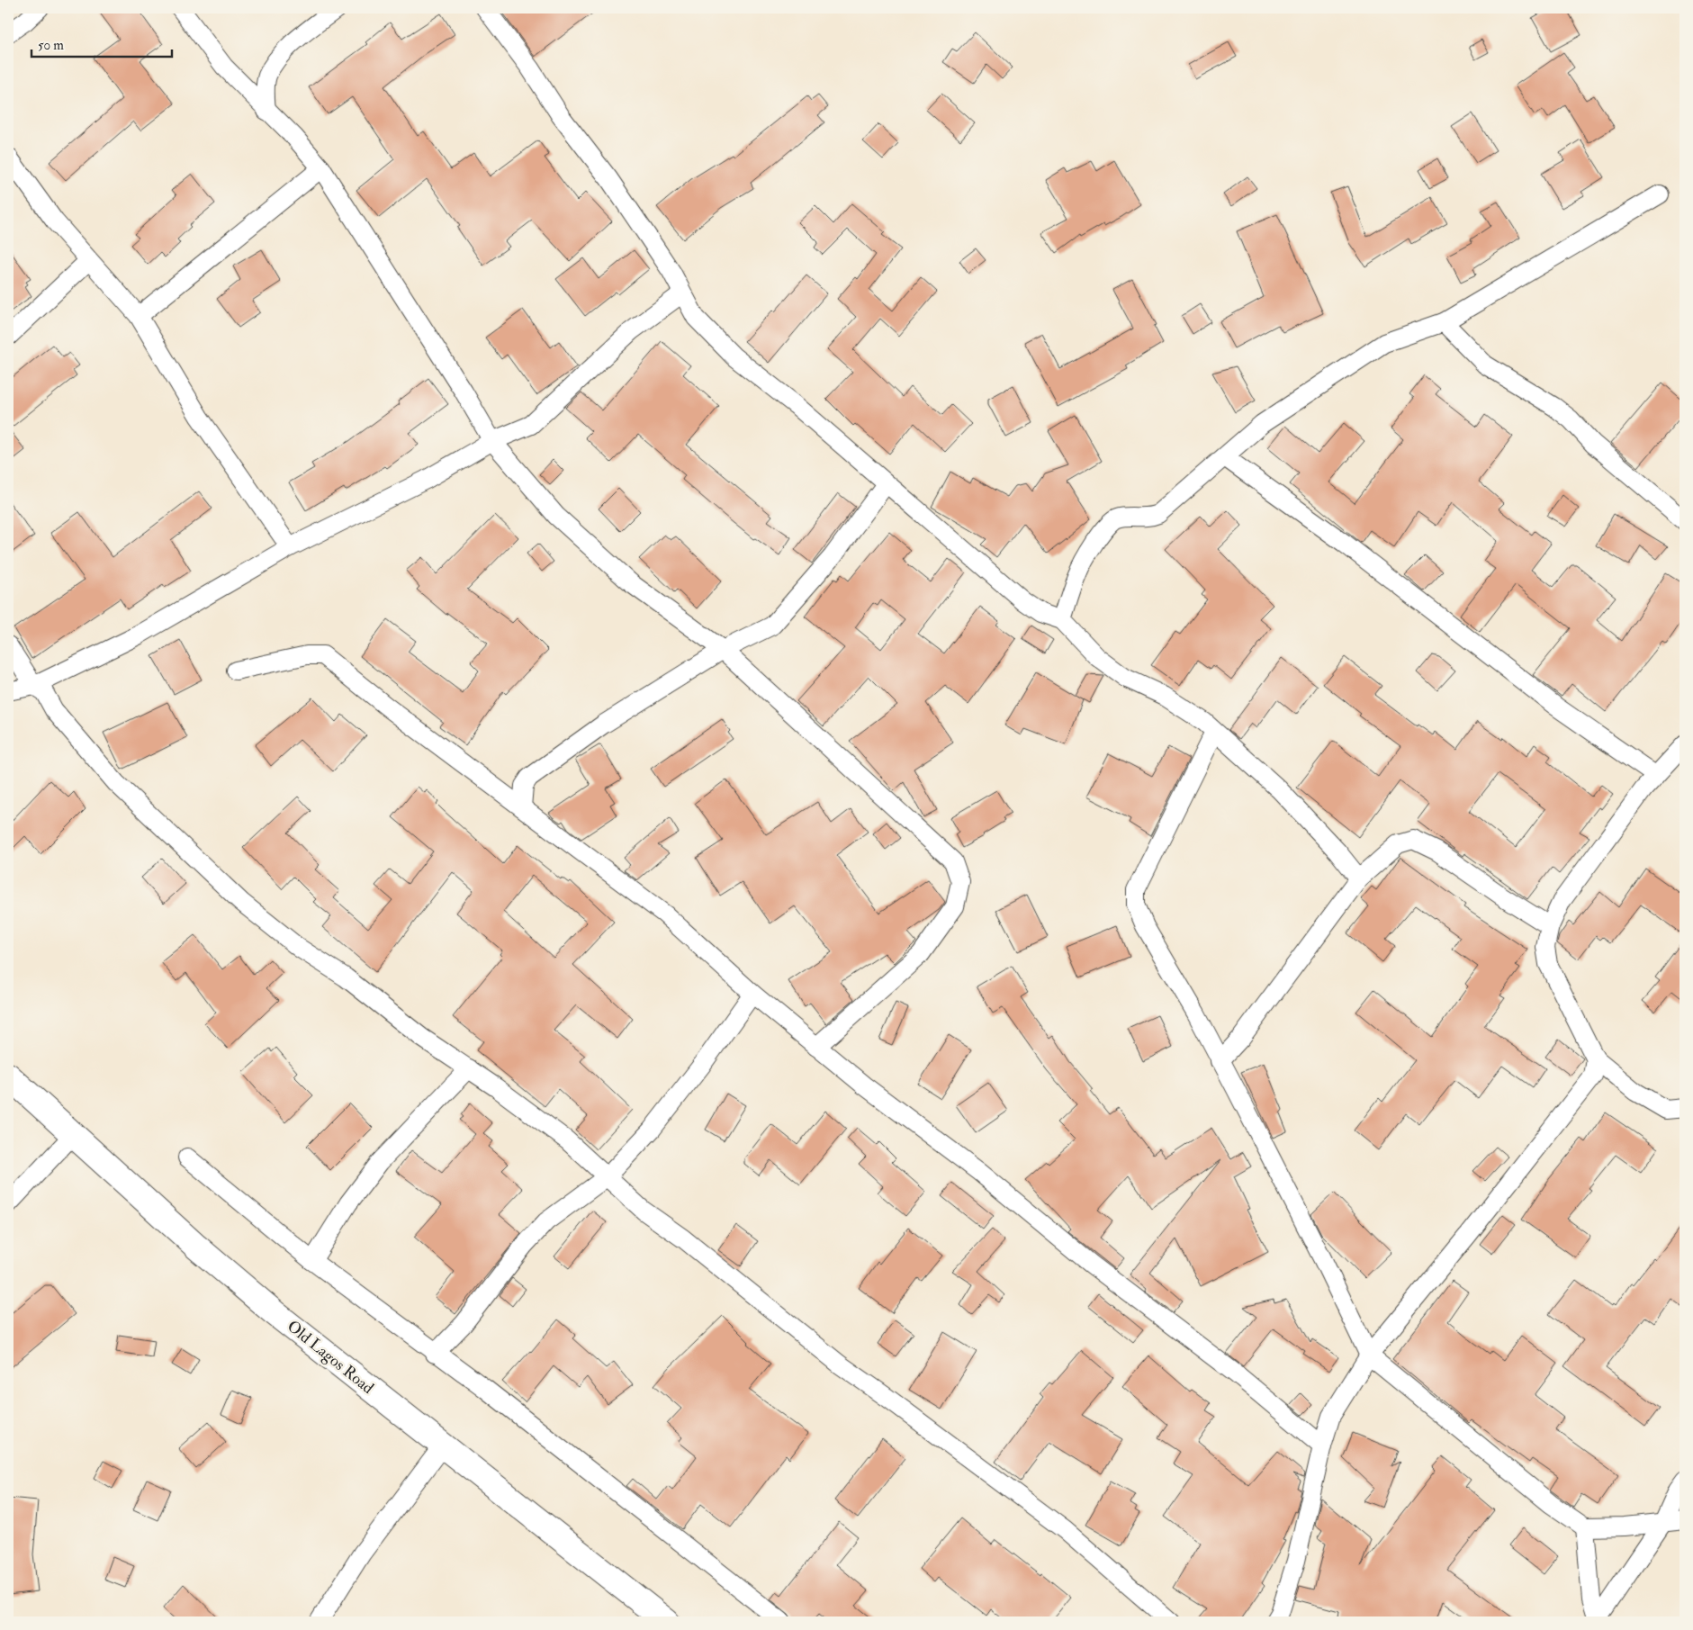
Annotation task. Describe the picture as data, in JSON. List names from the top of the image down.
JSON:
{
  "streets": {
    "main road": ["Old Lagos Road"]
  },
  "scale_bar": "50 m"
}
